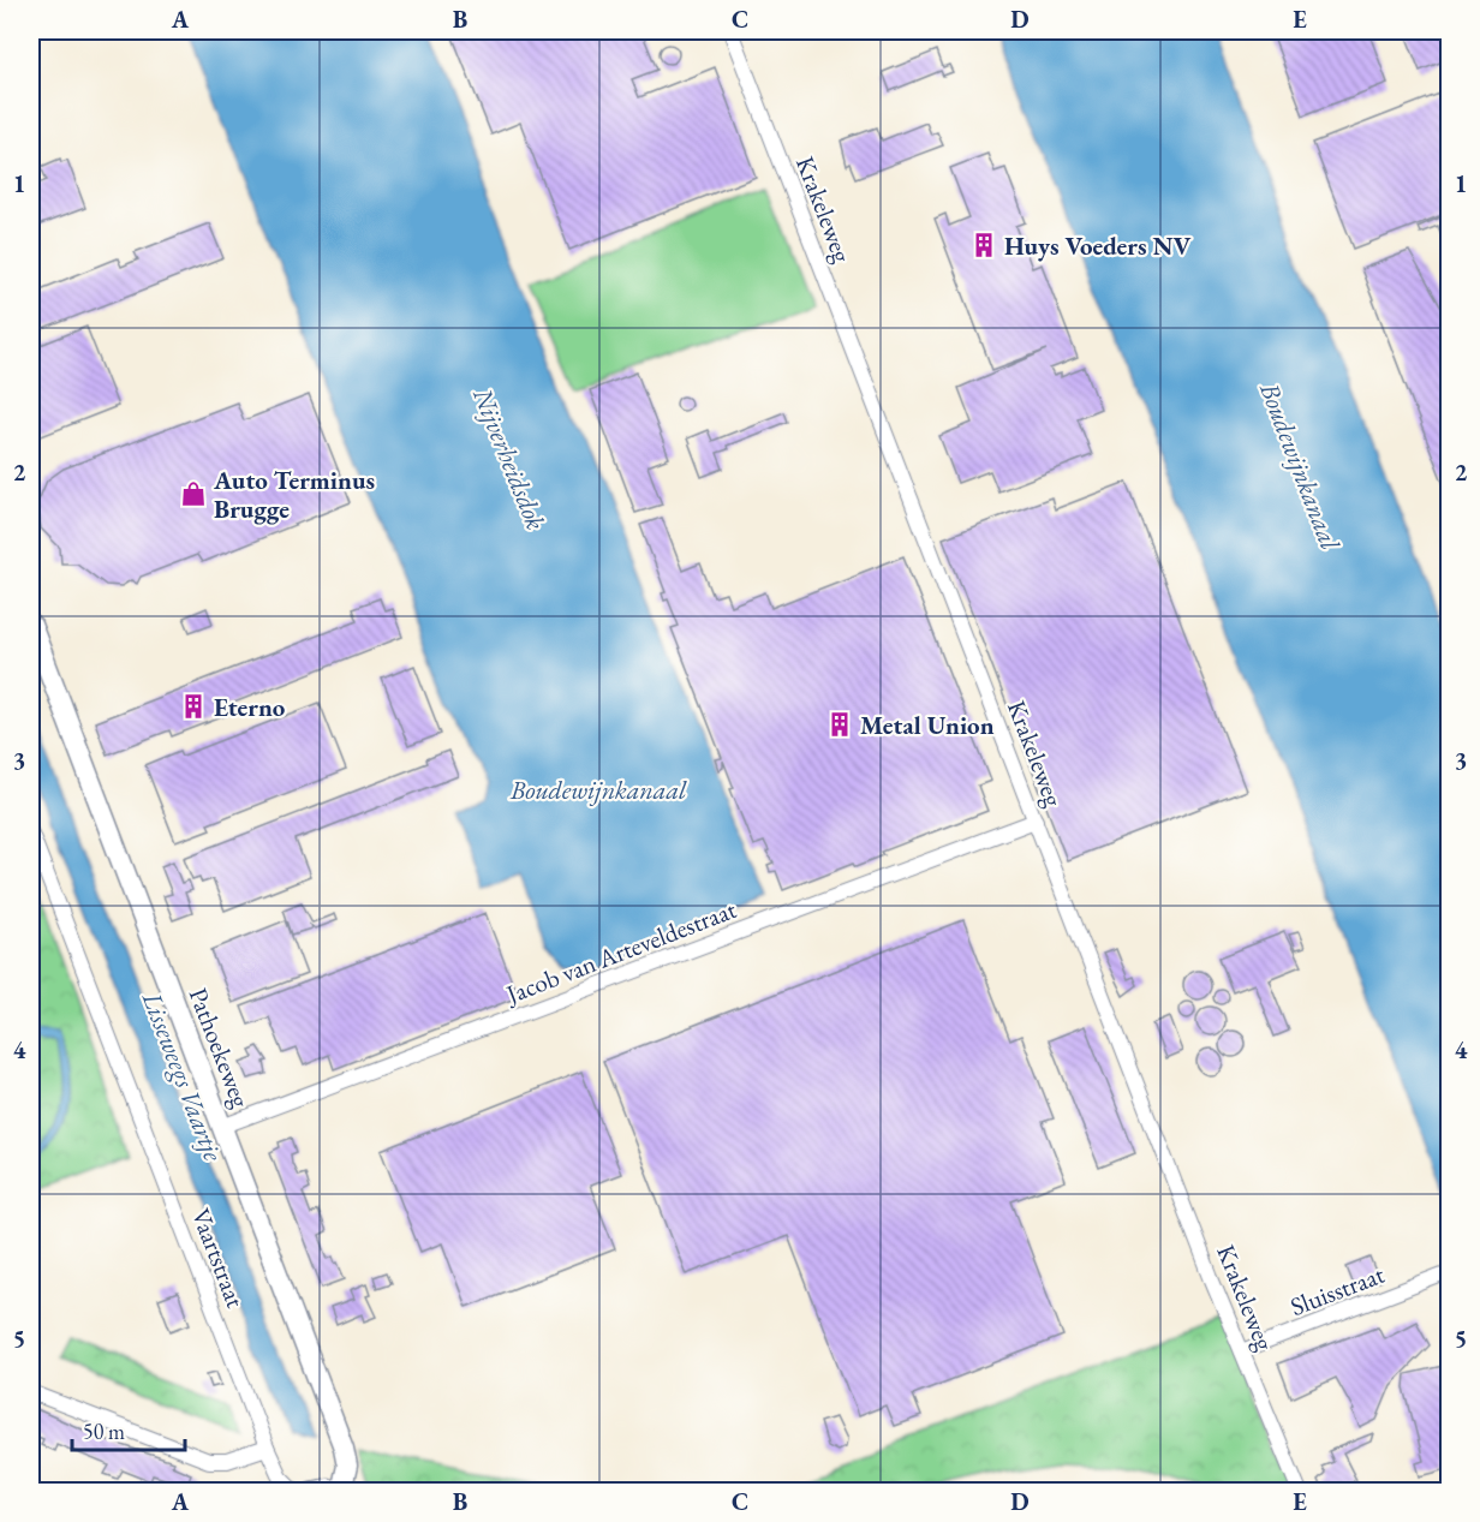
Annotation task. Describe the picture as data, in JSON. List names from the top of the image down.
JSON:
{
  "streets": {
    "main road": ["Pathoekeweg"],
    "street": [
      "Krakeleweg",
      "Jacob van Arteveldestraat",
      "Vaartstraat",
      "Sluisstraat"
    ]
  },
  "crossings": [
    ["Krakeleweg", "Jacob van Arteveldestraat"],
    ["Krakeleweg", "Sluisstraat"],
    ["Jacob van Arteveldestraat", "Pathoekeweg"]
  ],
  "water": ["Nijverheidsdok", "Boudewijnkanaal", "Lisseweegs Vaartje"],
  "places": {
    "building": ["Huys Voeders NV", "Eterno", "Metal Union"],
    "shop": ["Auto Terminus Brugge"]
  },
  "scale_bar": "50 m",
  "grid": {
    "columns": [
      "A",
      "B",
      "C",
      "D",
      "E"
    ],
    "rows": [
      "1",
      "2",
      "3",
      "4",
      "5"
    ]
  }
}
